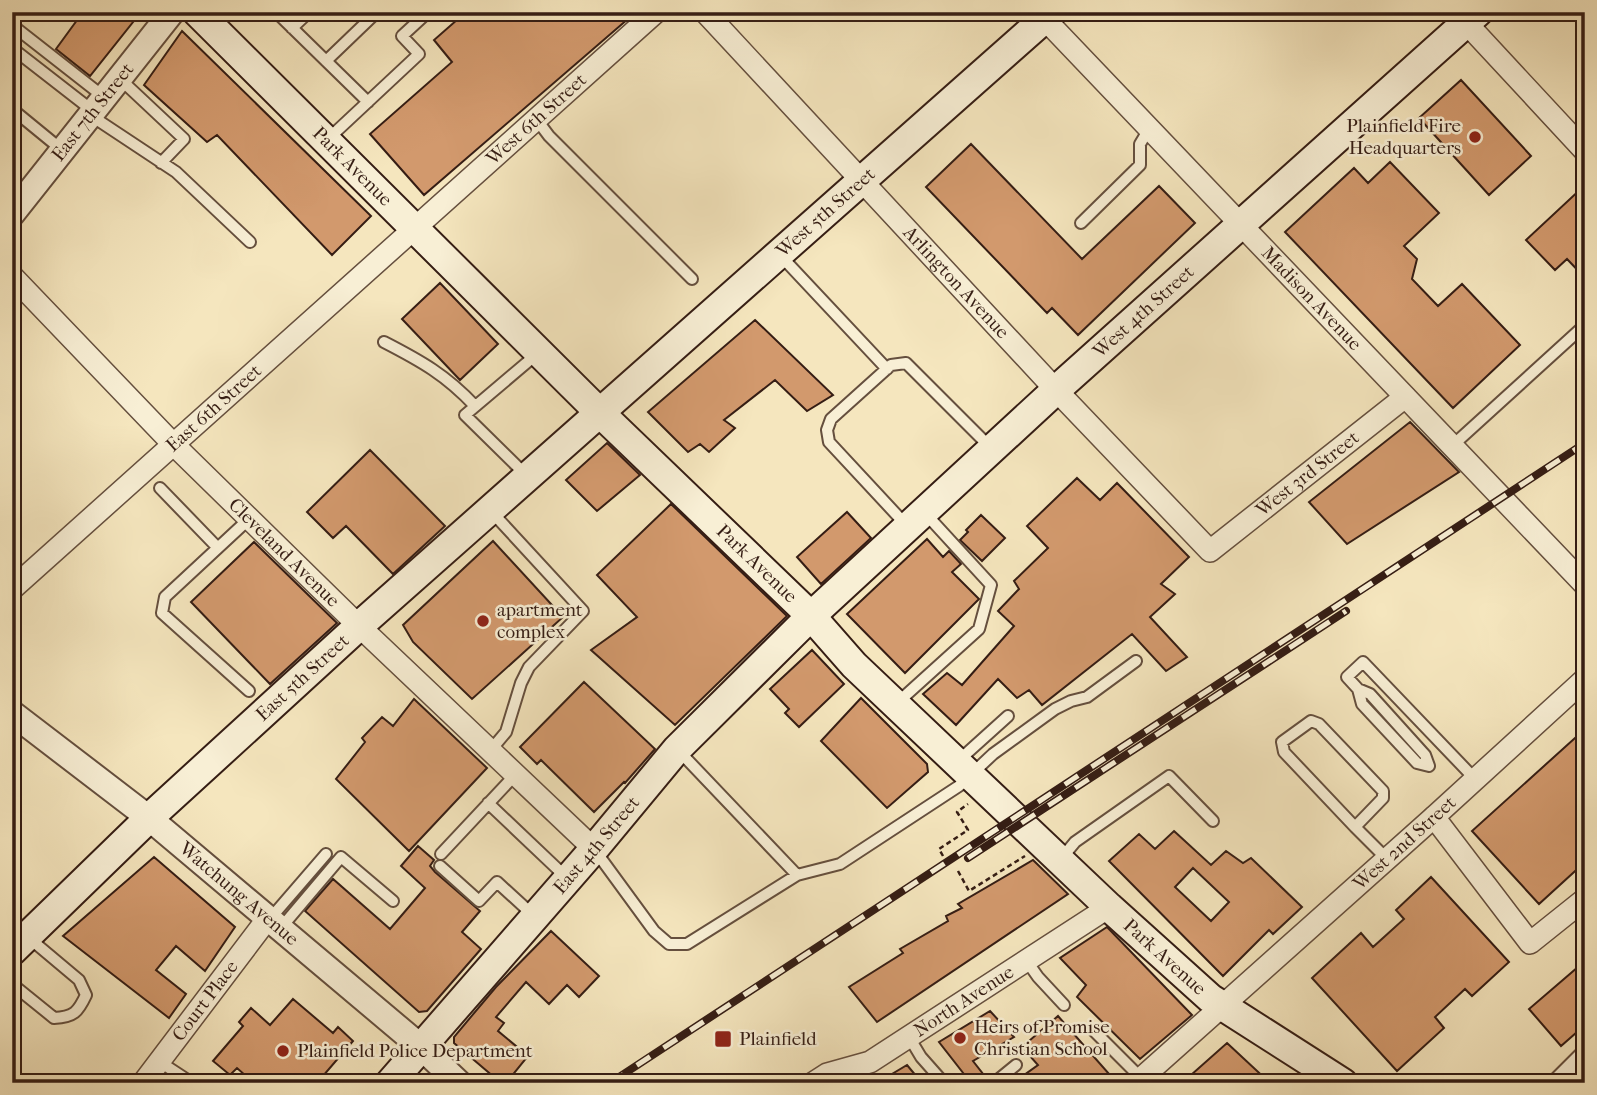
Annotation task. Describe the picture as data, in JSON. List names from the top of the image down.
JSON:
{
  "streets": {
    "main road": [
      "Park Avenue",
      "West 5th Street",
      "West 4th Street",
      "East 5th Street",
      "East 4th Street"
    ],
    "street": [
      "East 7th Street",
      "West 6th Street",
      "Arlington Avenue",
      "Madison Avenue",
      "East 6th Street",
      "West 3rd Street",
      "Cleveland Avenue",
      "West 2nd Street",
      "Watchung Avenue",
      "Court Place",
      "North Avenue"
    ]
  },
  "crossings": [
    ["West 6th Street", "Park Avenue"],
    ["West 6th Street", "East 6th Street"],
    ["Park Avenue", "West 5th Street"],
    ["Park Avenue", "West 4th Street"],
    ["Park Avenue", "East 6th Street"],
    ["Park Avenue", "East 5th Street"],
    ["Park Avenue", "West 2nd Street"],
    ["Park Avenue", "East 4th Street"],
    ["Park Avenue", "North Avenue"],
    ["West 5th Street", "Arlington Avenue"],
    ["West 5th Street", "Madison Avenue"],
    ["West 5th Street", "East 5th Street"],
    ["Arlington Avenue", "West 4th Street"],
    ["Arlington Avenue", "West 3rd Street"],
    ["Madison Avenue", "West 4th Street"],
    ["Madison Avenue", "West 3rd Street"],
    ["West 4th Street", "East 4th Street"],
    ["East 6th Street", "Cleveland Avenue"],
    ["Cleveland Avenue", "East 5th Street"],
    ["Cleveland Avenue", "East 4th Street"],
    ["East 5th Street", "Watchung Avenue"],
    ["East 4th Street", "Watchung Avenue"],
    ["Watchung Avenue", "Court Place"]
  ],
  "places": {
    "other": [
      "Plainfield Fire Headquarters",
      "apartment complex",
      "Heirs of Promise Christian School",
      "Plainfield Police Department"
    ],
    "transit": ["Plainfield"]
  }
}
